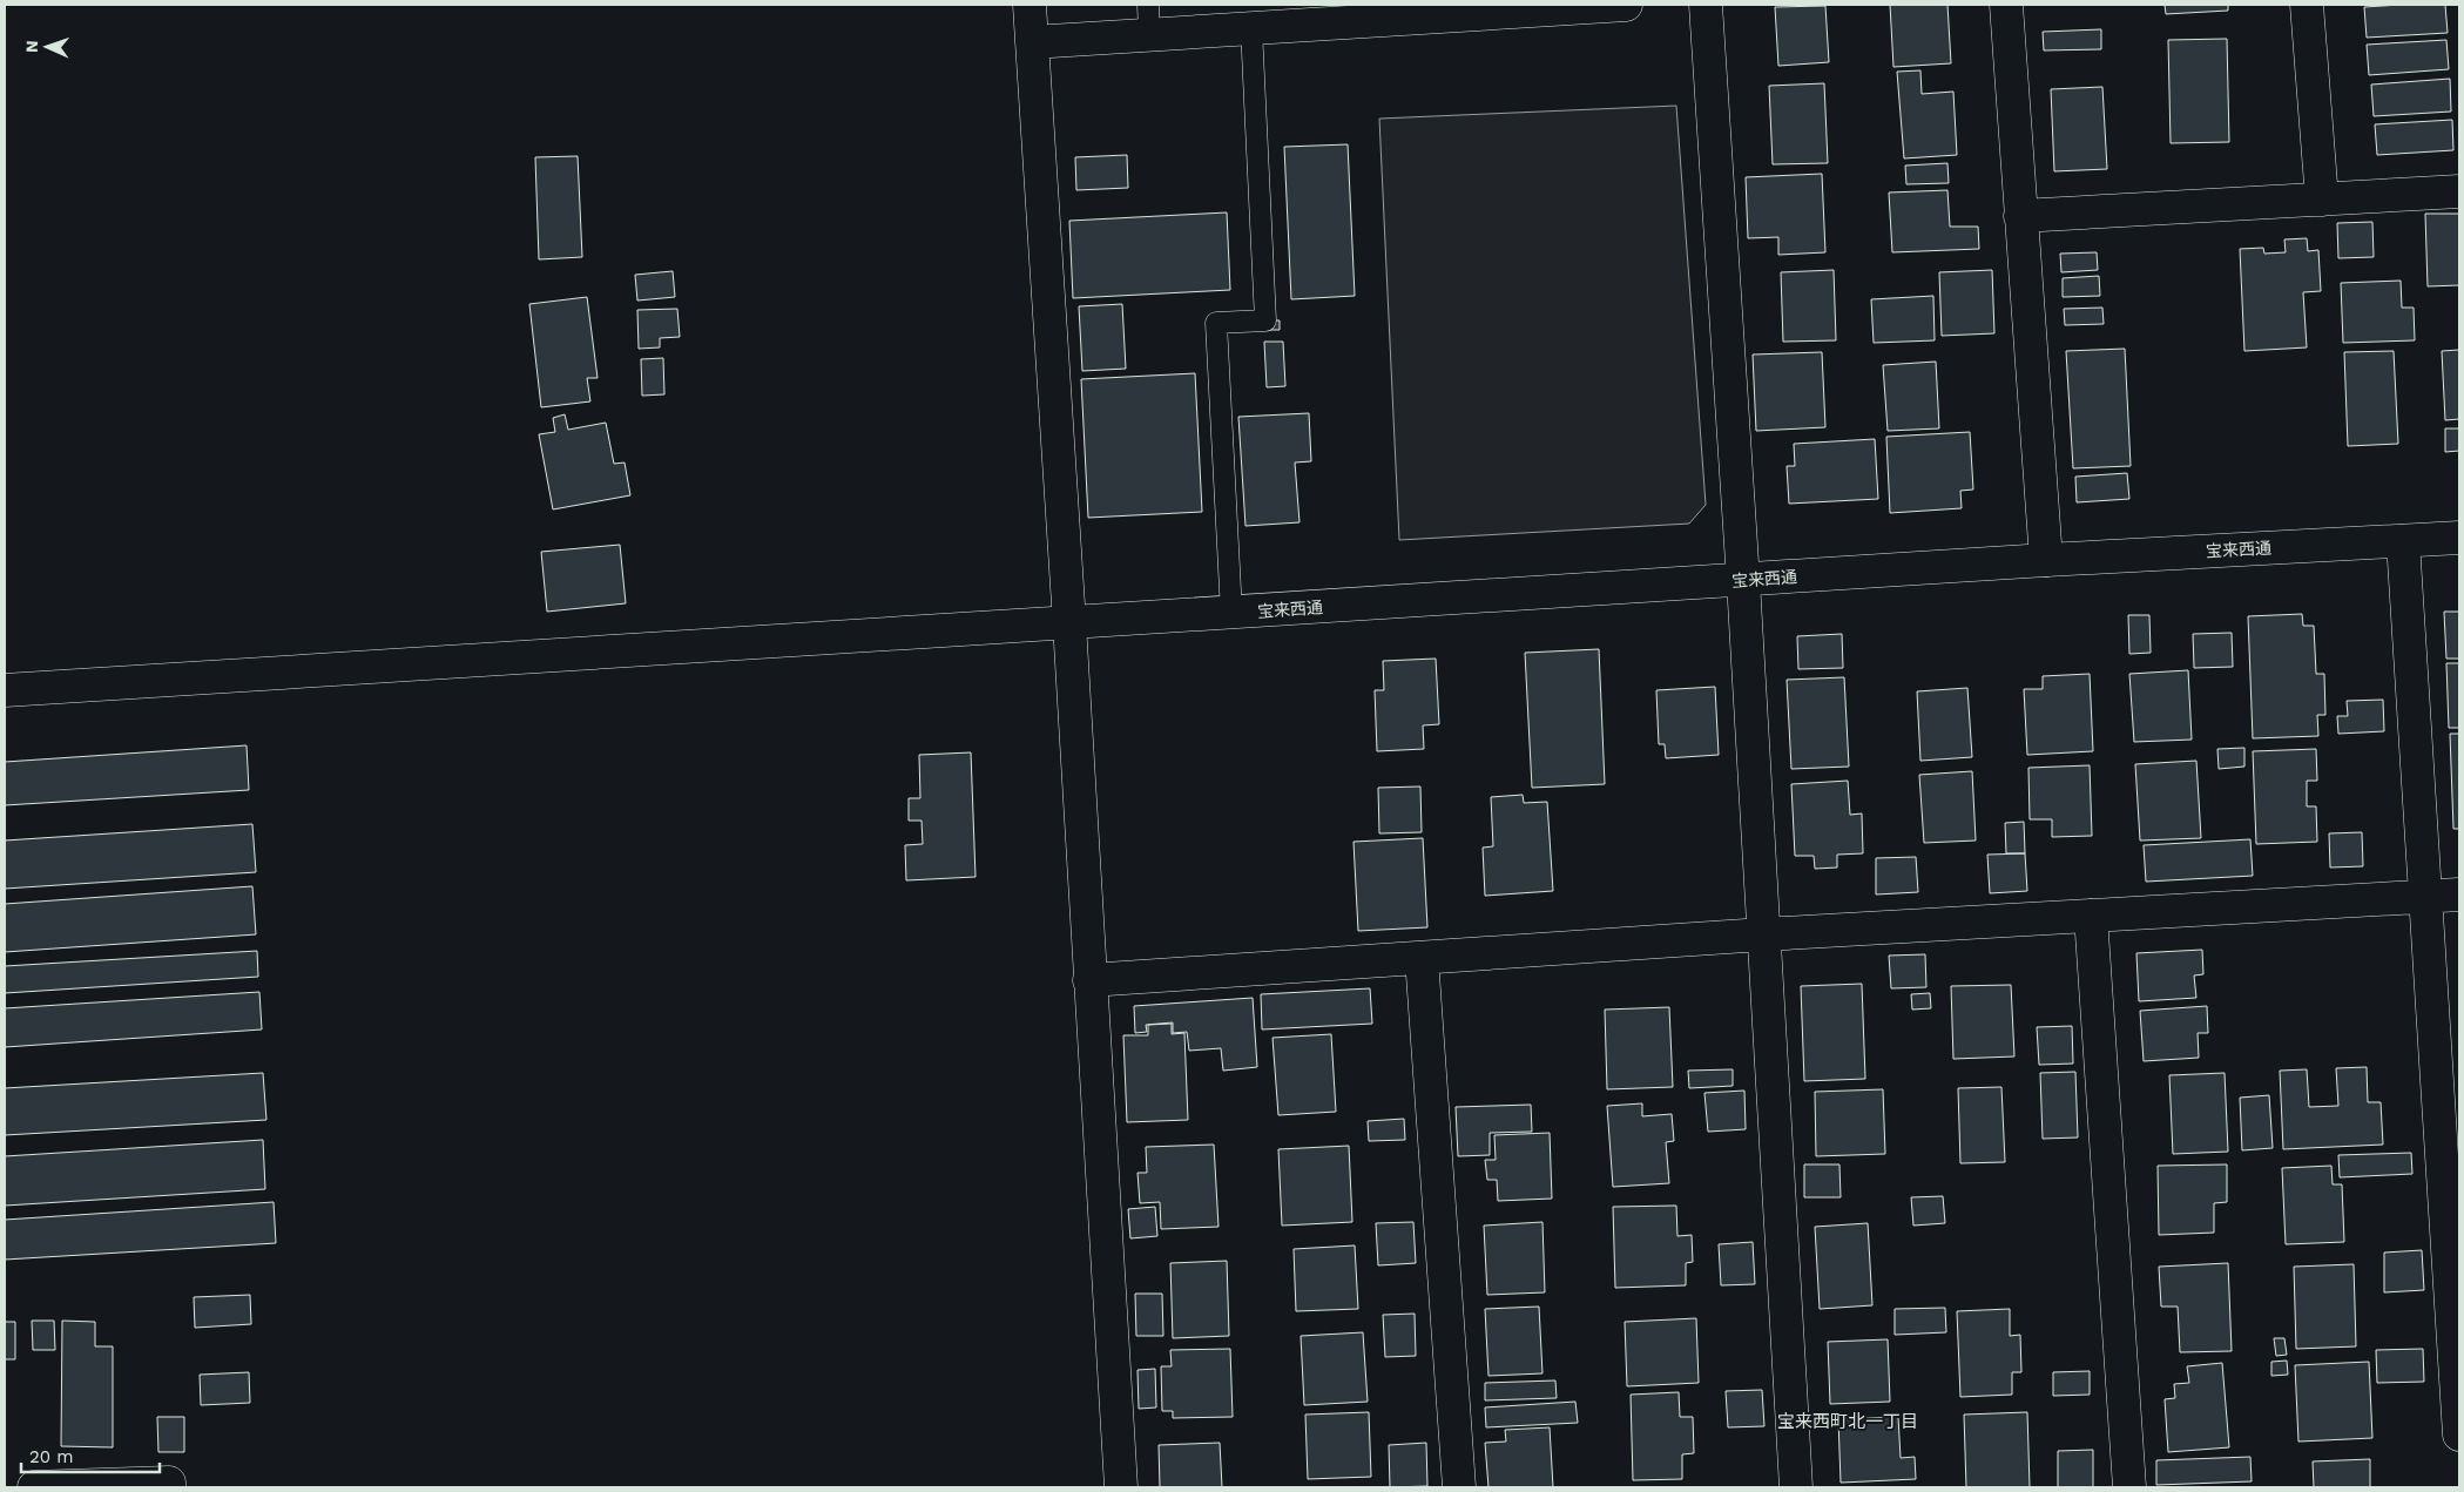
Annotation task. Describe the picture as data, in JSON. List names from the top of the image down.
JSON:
{
  "streets": {
    "street": ["宝来西通"]
  },
  "districts": ["宝来西町北一丁目"],
  "scale_bar": "20 m",
  "north": "left"
}
